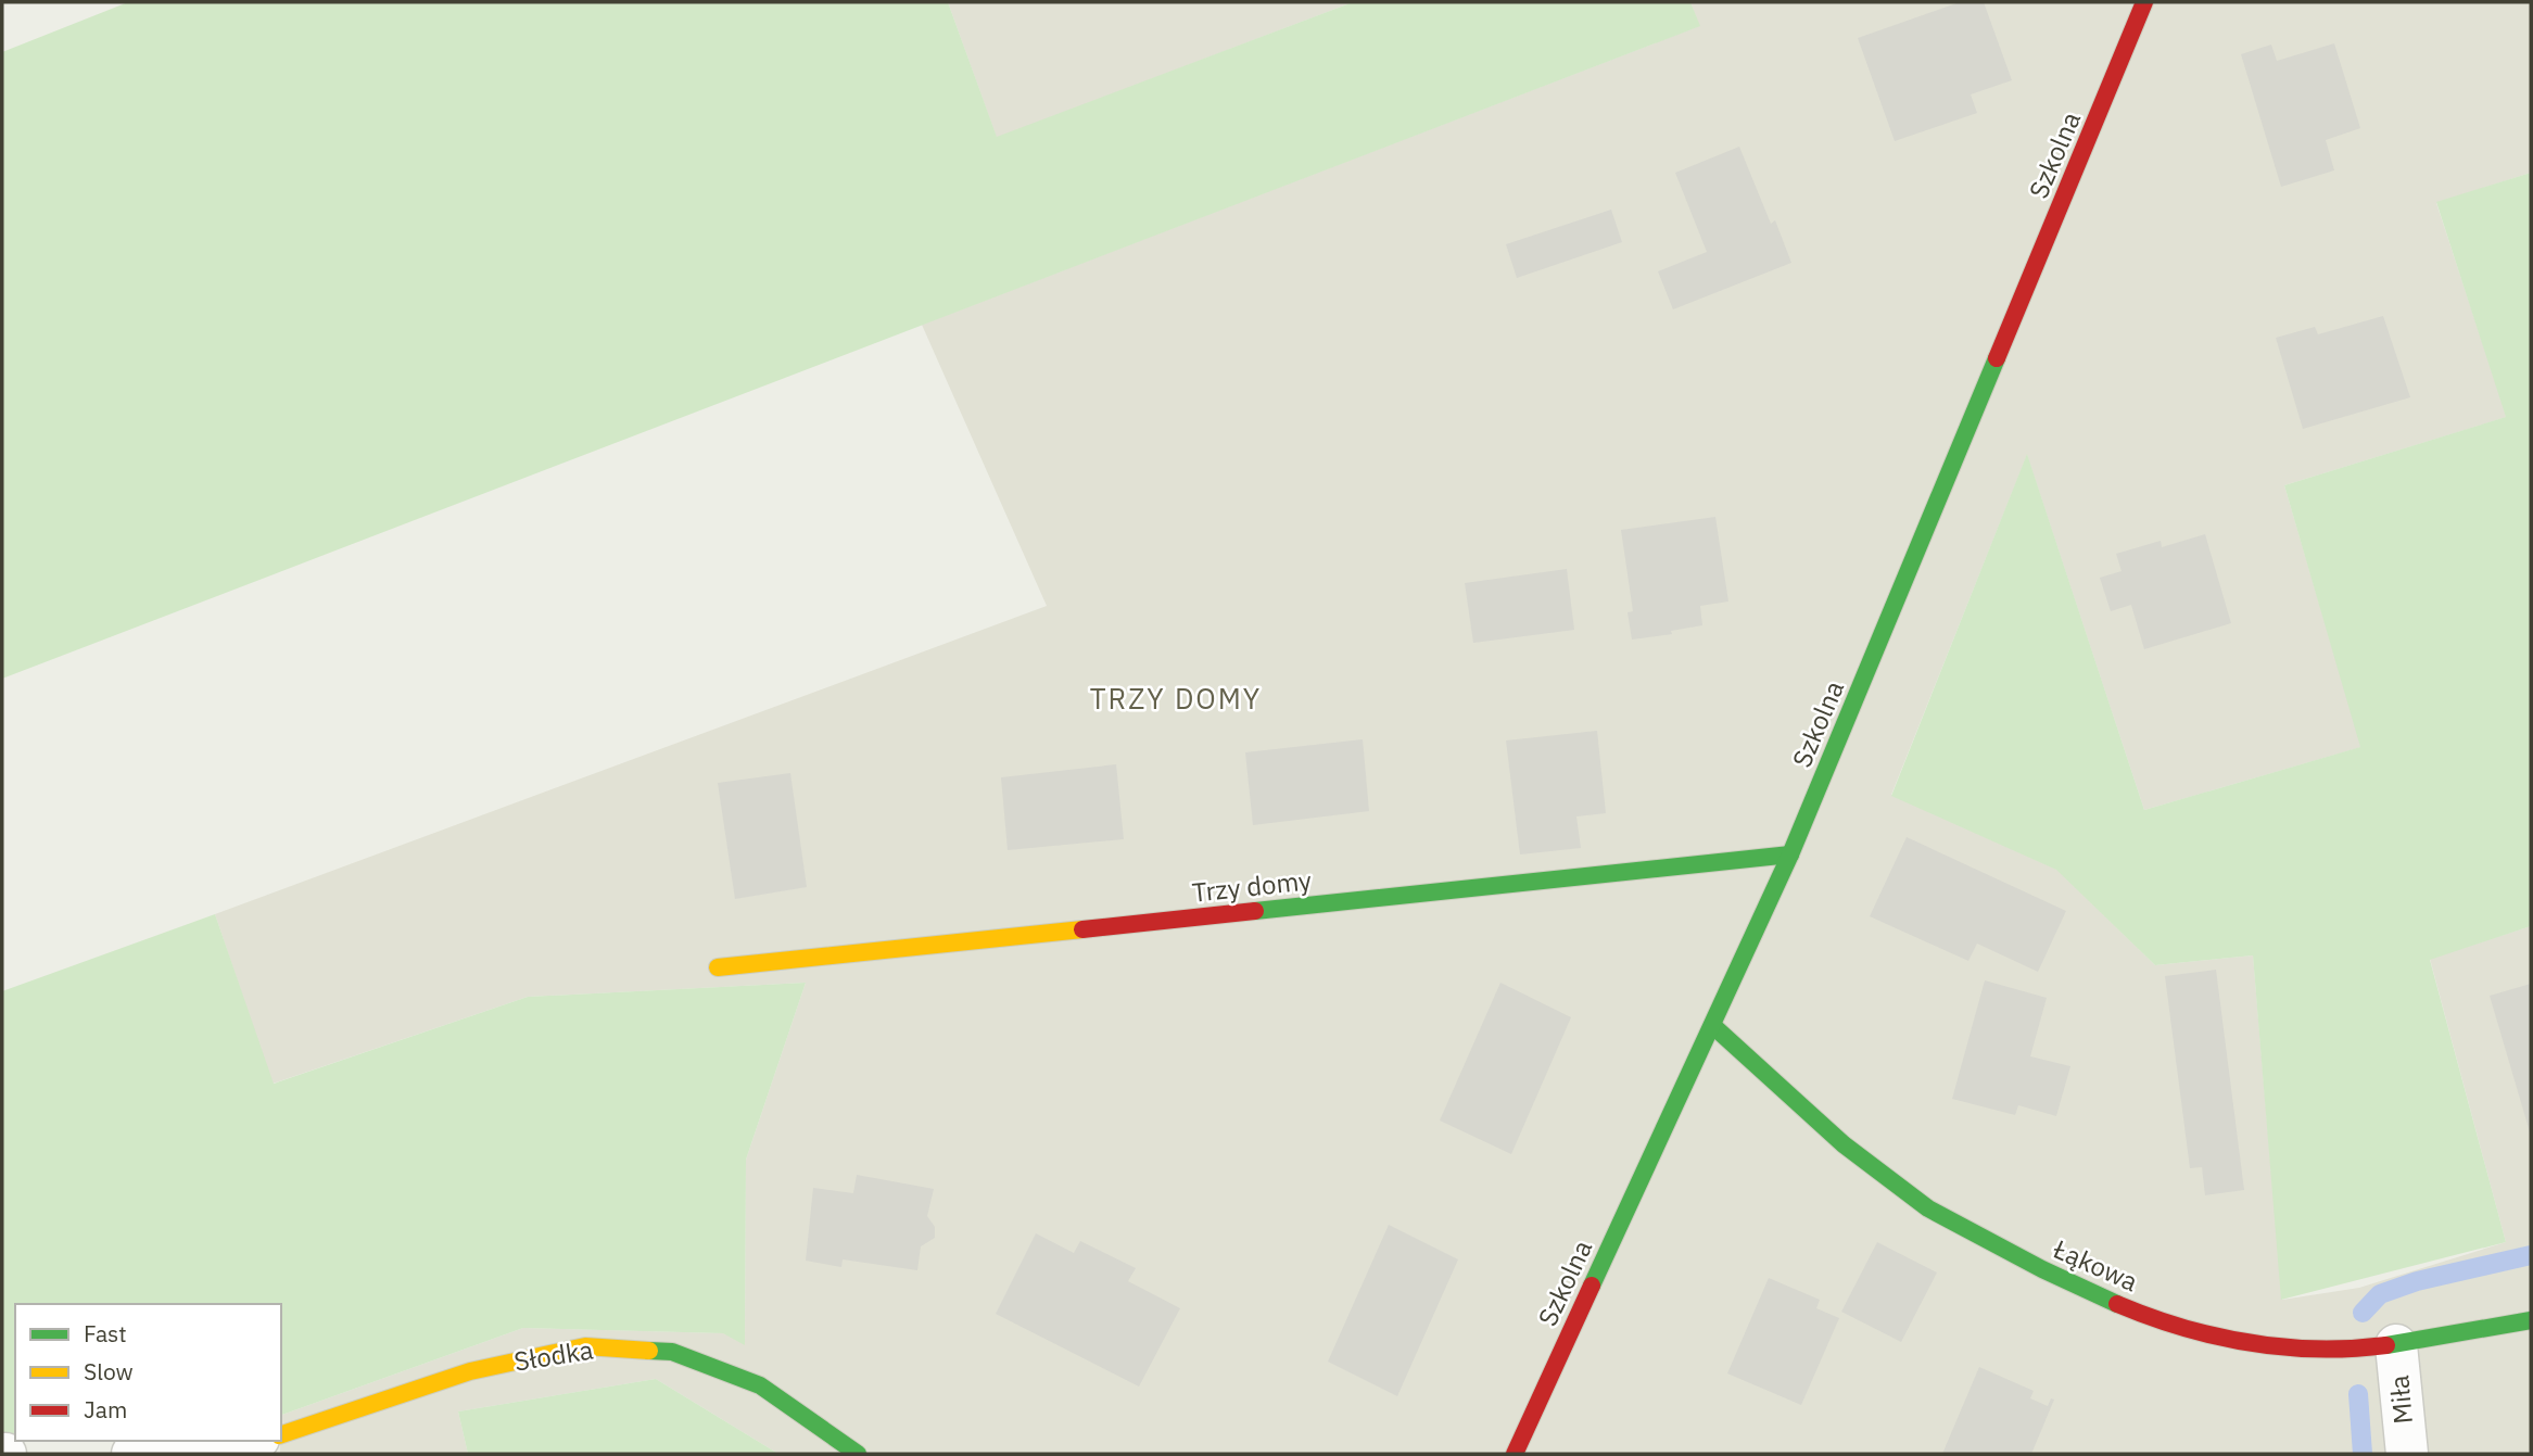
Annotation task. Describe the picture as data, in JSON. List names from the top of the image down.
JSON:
{
  "streets": {
    "street": [
      "Szkolna",
      "Trzy domy",
      "Łąkowa",
      "Słodka",
      "Miła"
    ]
  },
  "crossings": [
    ["Szkolna", "Trzy domy"],
    ["Szkolna", "Łąkowa"],
    ["Łąkowa", "Miła"]
  ],
  "districts": ["TRZY DOMY"],
  "legend": ["Fast", "Slow", "Jam"]
}
